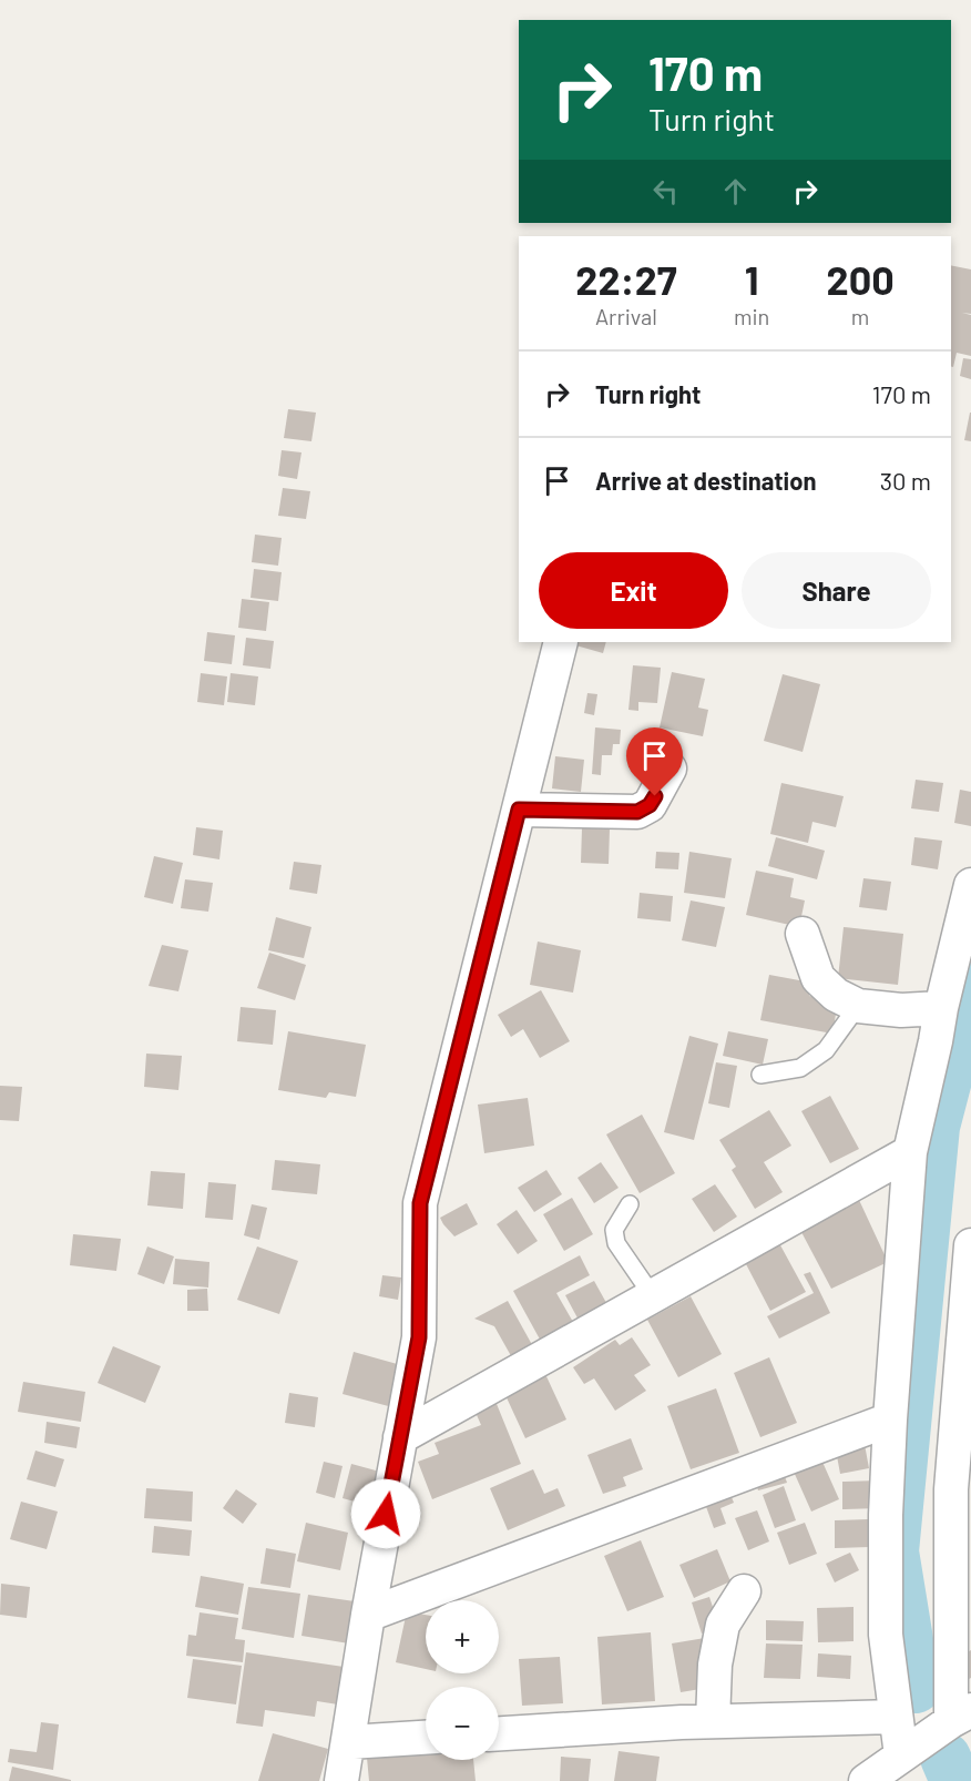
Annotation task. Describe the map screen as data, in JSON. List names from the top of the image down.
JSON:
{
  "page": {
    "turn": ["170 m", "Turn right"],
    "eta": [
      "22:27",
      "Arrival",
      "1",
      "min",
      "200",
      "m"
    ],
    "list": [
      {
        "name": "Turn right",
        "value": "170 m"
      },
      {
        "name": "Arrive at destination",
        "value": "30 m"
      }
    ],
    "buttons": ["Exit", "Share"],
    "map_buttons": ["+", "−"]
  }
}
